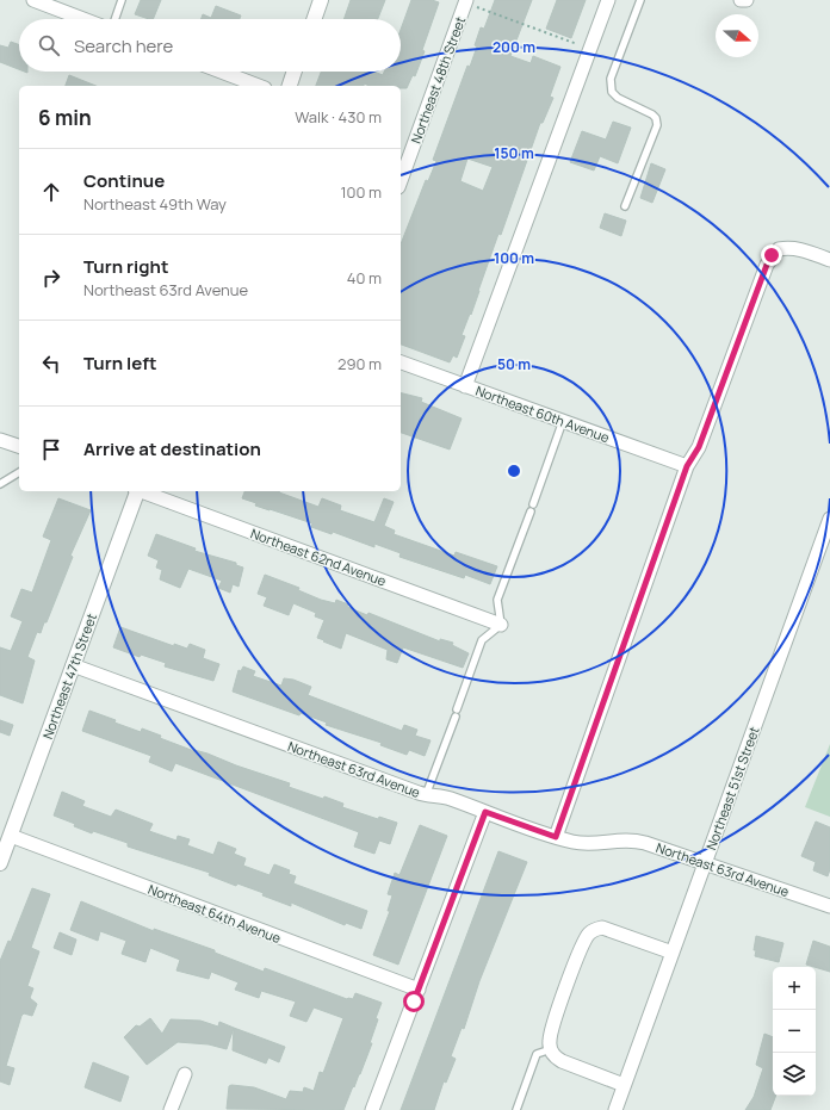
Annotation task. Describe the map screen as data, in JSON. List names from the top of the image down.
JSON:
{
  "streets": {
    "street": [
      "Northeast 48th Street",
      "Northeast 60th Avenue",
      "Northeast 62nd Avenue",
      "Northeast 47th Street",
      "Northeast 63rd Avenue",
      "Northeast 51st Street",
      "Northeast 64th Avenue"
    ]
  },
  "crossings": [
    ["Northeast 47th Street", "Northeast 63rd Avenue"],
    ["Northeast 47th Street", "Northeast 64th Avenue"],
    ["Northeast 63rd Avenue", "Northeast 51st Street"]
  ],
  "north": "right",
  "page": {
    "search": "Search here",
    "heading": ["6 min", "Walk · 430 m"],
    "list": [
      ["Continue", "Northeast 49th Way", "100 m"],
      ["Turn right", "Northeast 63rd Avenue", "40 m"],
      ["Turn left", "290 m"],
      "Arrive at destination"
    ],
    "map_buttons": ["+", "−"]
  },
  "rings": [
    "200 m",
    "150 m",
    "100 m",
    "50 m"
  ]
}
